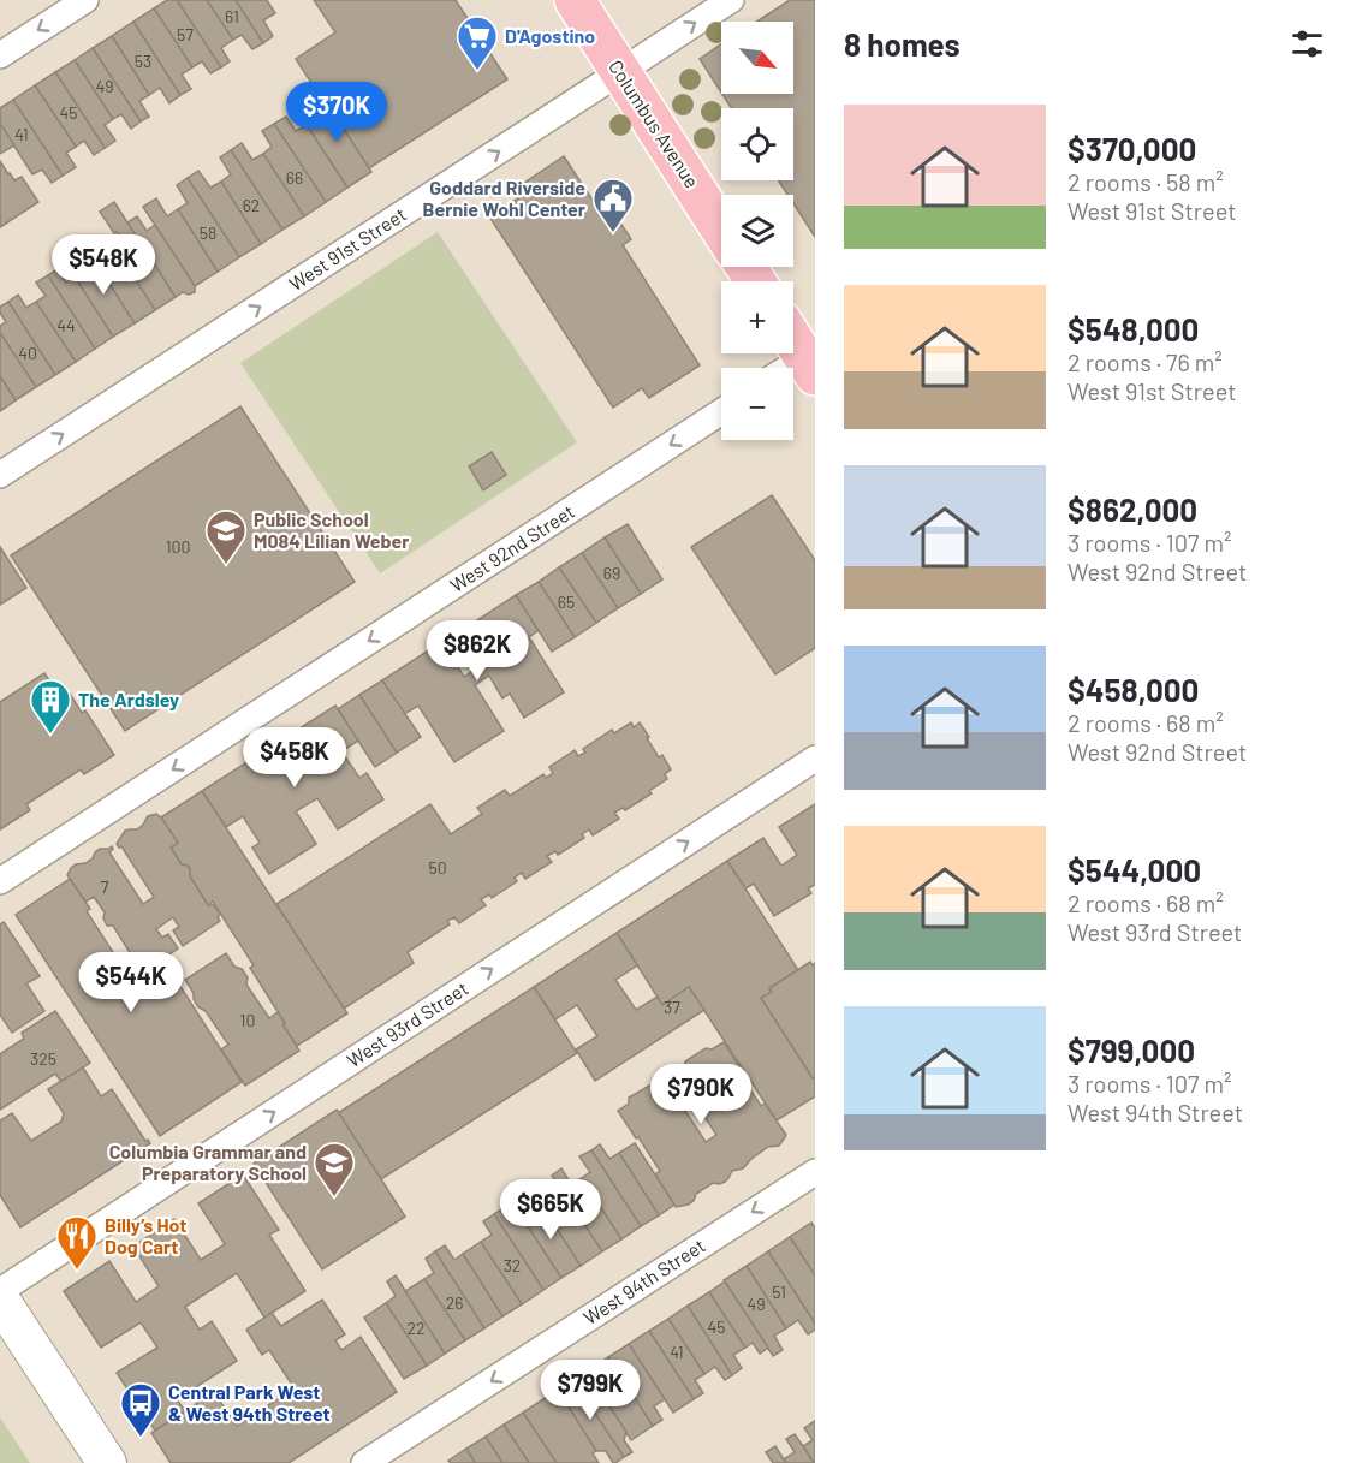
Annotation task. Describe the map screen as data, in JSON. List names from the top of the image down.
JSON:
{
  "streets": {
    "main road": ["Columbus Avenue"],
    "street": [
      "West 91st Street",
      "West 92nd Street",
      "West 93rd Street",
      "West 94th Street"
    ]
  },
  "crossings": [
    ["Columbus Avenue", "West 91st Street"]
  ],
  "one_way": [
    "West 91st Street",
    "West 92nd Street",
    "West 93rd Street",
    "West 94th Street"
  ],
  "places": {
    "supermarket": ["D'Agostino"],
    "public building": ["Goddard Riverside Bernie Wohl Center"],
    "school or university": ["Public School M084 Lilian Weber", "Columbia Grammar and Preparatory School"],
    "building": ["The Ardsley"],
    "restaurant": ["Billy’s Hot Dog Cart"],
    "bus stop": ["Central Park West & West 94th Street"]
  },
  "house_numbers": [
    "61",
    "57",
    "53",
    "49",
    "45",
    "41",
    "66",
    "62",
    "58",
    "44",
    "40",
    "100",
    "69",
    "65",
    "50",
    "7",
    "37",
    "10",
    "325",
    "32",
    "51",
    "26",
    "49",
    "45",
    "22",
    "41"
  ],
  "north": "bottom right",
  "page": {
    "heading": "8 homes",
    "map_buttons": ["+", "−"],
    "price": [
      "$370K",
      "$548K",
      "$862K",
      "$458K",
      "$544K",
      "$790K",
      "$665K",
      "$799K"
    ],
    "list": [
      {
        "name": "$370,000",
        "note": "2 rooms · 58 m² · West 91st Street"
      },
      {
        "name": "$548,000",
        "note": "2 rooms · 76 m² · West 91st Street"
      },
      {
        "name": "$862,000",
        "note": "3 rooms · 107 m² · West 92nd Street"
      },
      {
        "name": "$458,000",
        "note": "2 rooms · 68 m² · West 92nd Street"
      },
      {
        "name": "$544,000",
        "note": "2 rooms · 68 m² · West 93rd Street"
      },
      {
        "name": "$799,000",
        "note": "3 rooms · 107 m² · West 94th Street"
      }
    ]
  }
}
